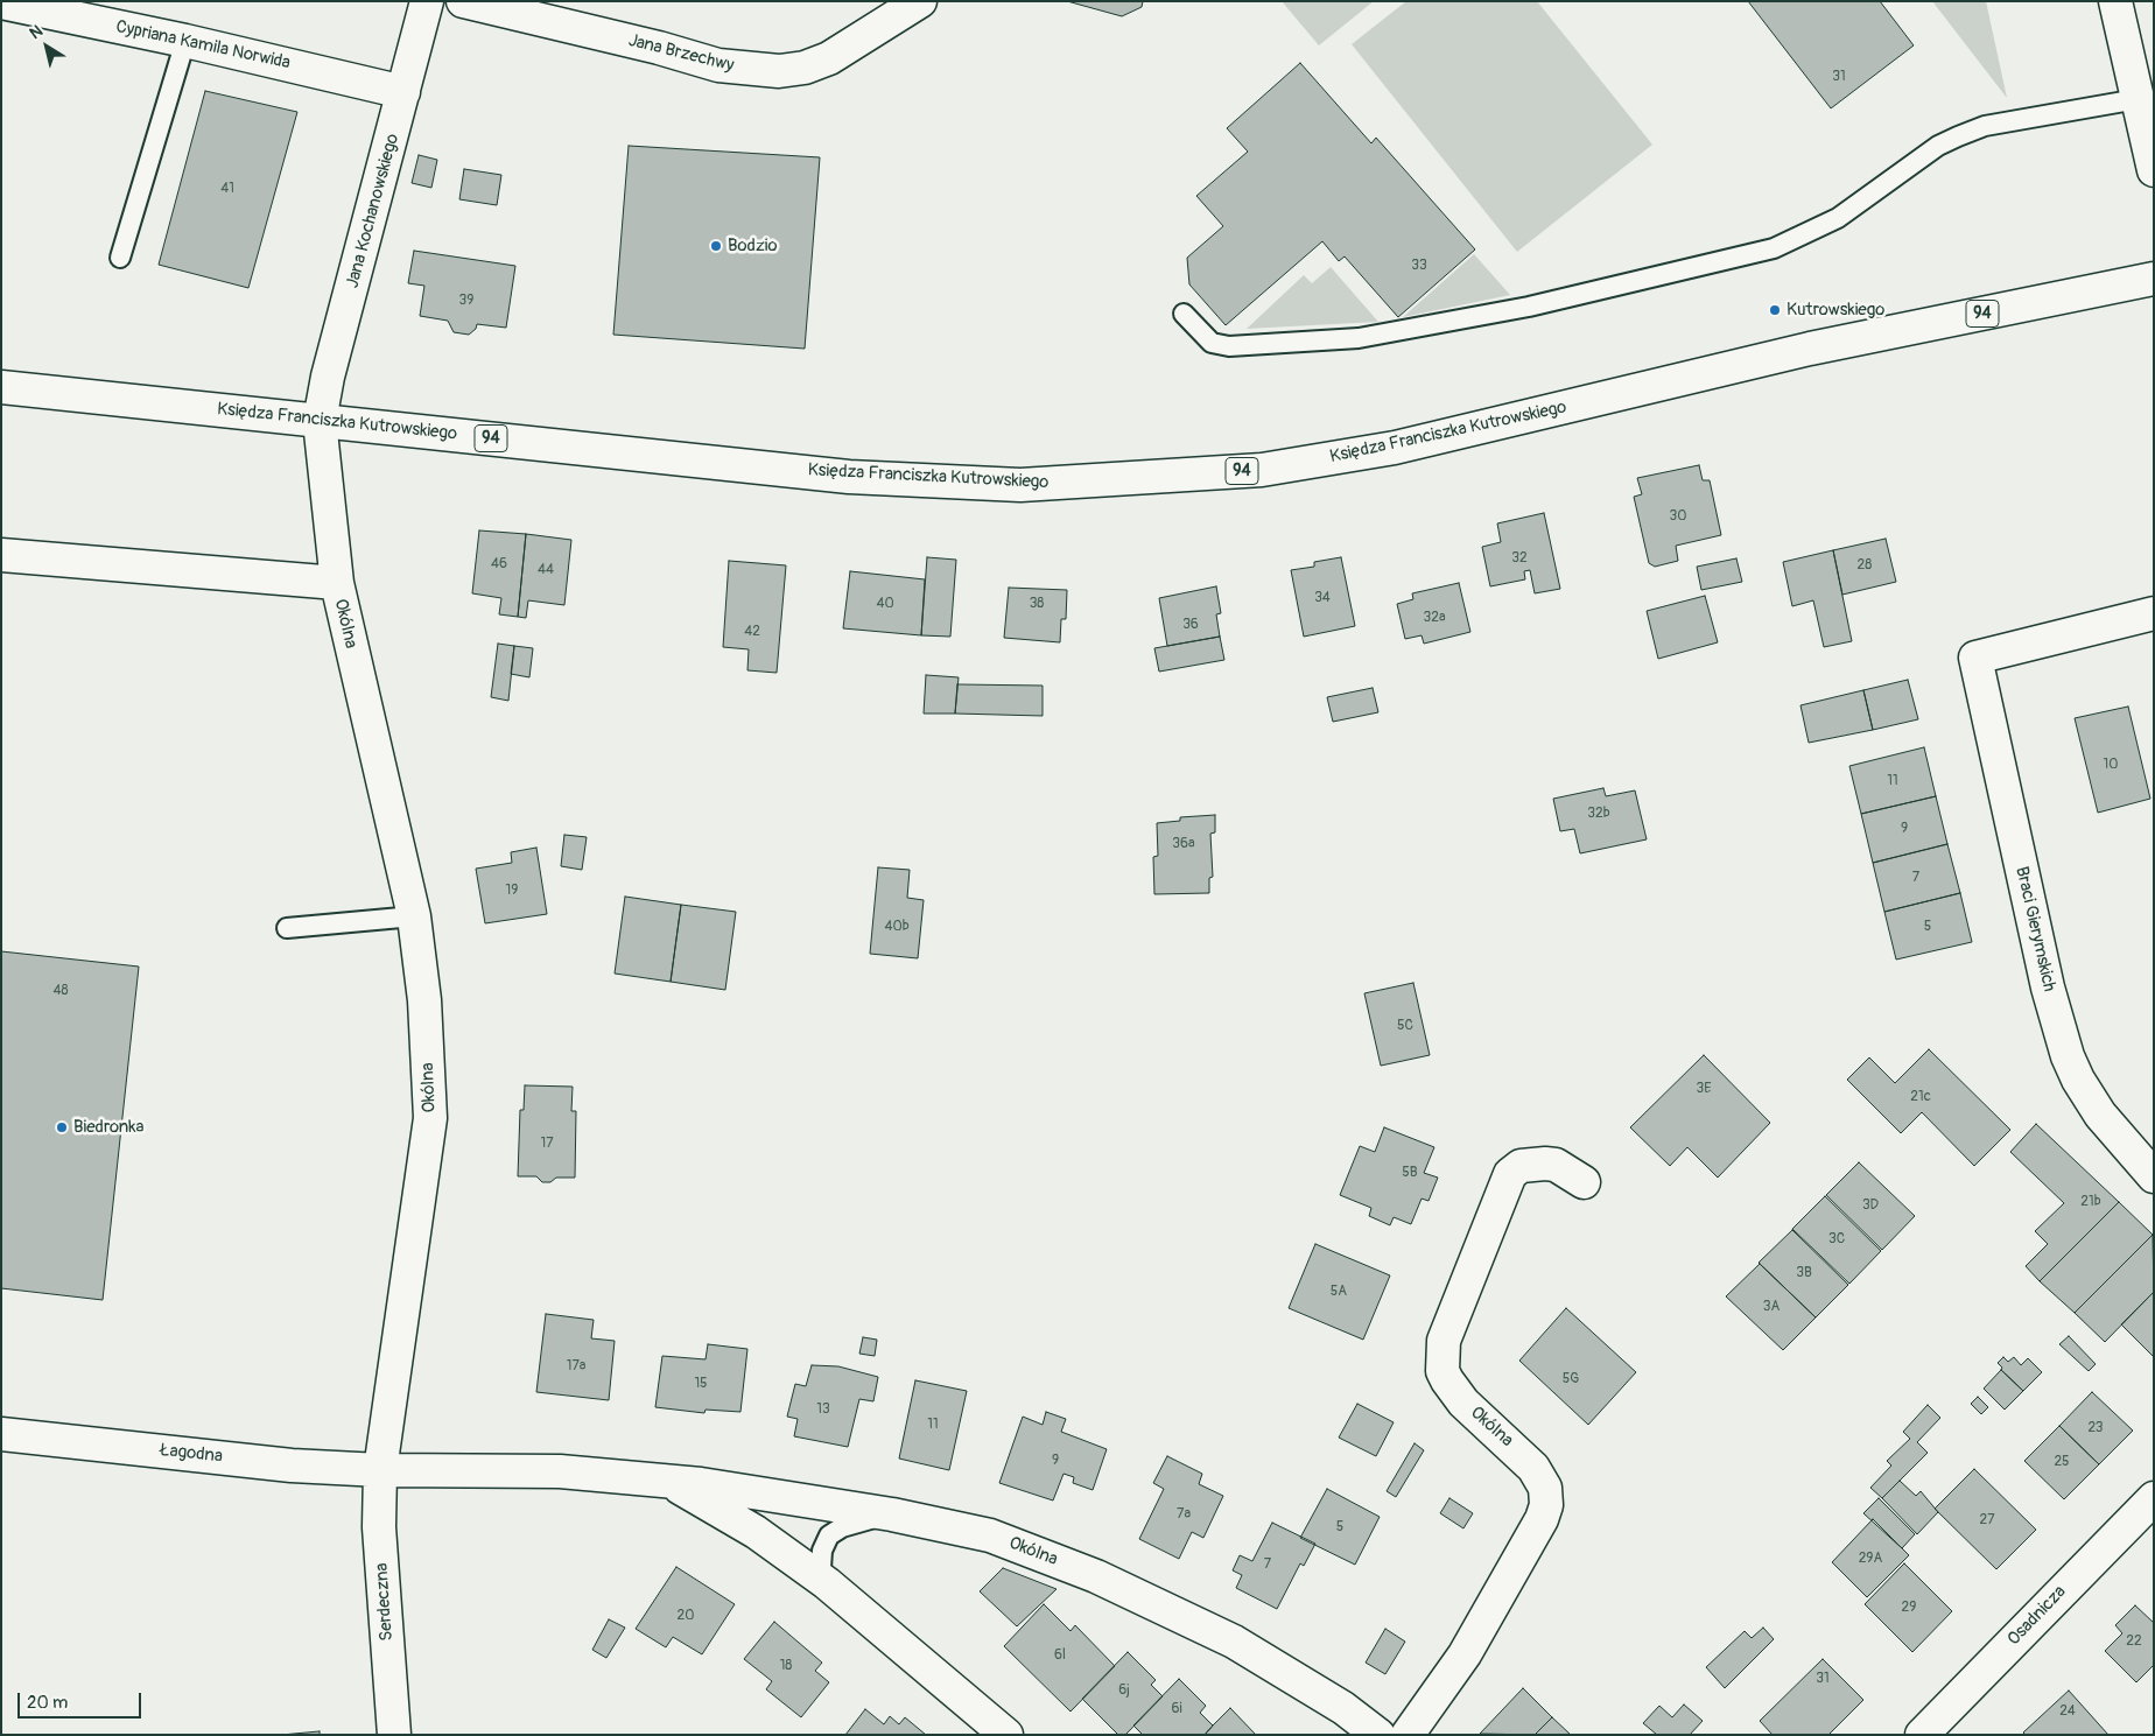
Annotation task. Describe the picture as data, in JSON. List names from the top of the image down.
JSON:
{
  "streets": {
    "street": [
      "Cypriana Kamila Norwida",
      "Jana Brzechwy",
      "Jana Kochanowskiego",
      "94",
      "Księdza Franciszka Kutrowskiego",
      "Okólna",
      "Braci Gierymskich",
      "Łagodna",
      "Serdeczna",
      "Osadnicza"
    ]
  },
  "crossings": [
    ["Cypriana Kamila Norwida", "Jana Kochanowskiego"],
    ["Jana Kochanowskiego", "Księdza Franciszka Kutrowskiego"],
    ["Jana Kochanowskiego", "Okólna"],
    ["Księdza Franciszka Kutrowskiego", "Okólna"],
    ["Okólna", "Łagodna"],
    ["Okólna", "Serdeczna"],
    ["Łagodna", "Serdeczna"]
  ],
  "places": ["Bodzio", "Kutrowskiego", "Biedronka"],
  "house_numbers": [
    "31",
    "41",
    "33",
    "39",
    "30",
    "32",
    "46",
    "28",
    "44",
    "34",
    "40",
    "38",
    "32a",
    "36",
    "42",
    "10",
    "11",
    "32b",
    "9",
    "36a",
    "7",
    "19",
    "40b",
    "5",
    "48",
    "5C",
    "3E",
    "21c",
    "17",
    "5B",
    "21b",
    "3D",
    "3C",
    "3B",
    "5A",
    "3A",
    "17a",
    "5G",
    "15",
    "13",
    "11",
    "23",
    "9",
    "25",
    "7a",
    "27",
    "5",
    "29A",
    "7",
    "29",
    "20",
    "22",
    "6l",
    "18",
    "31",
    "6j",
    "6i",
    "24"
  ],
  "scale_bar": "20 m",
  "north": "top left"
}
